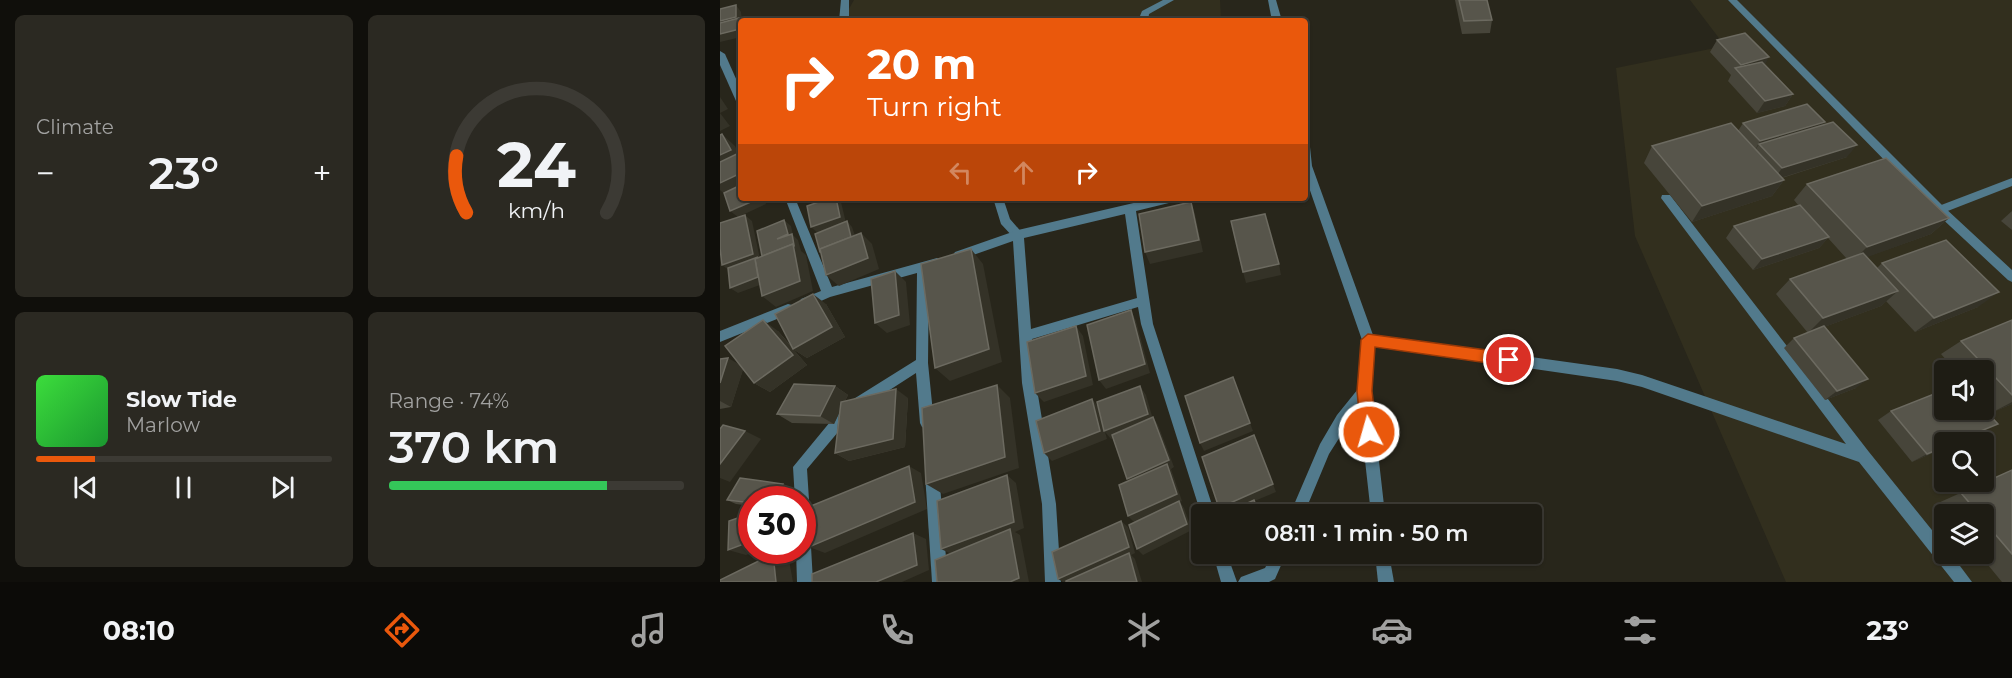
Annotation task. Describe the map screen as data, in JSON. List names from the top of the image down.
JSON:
{
  "page": {
    "tile": [
      "Climate",
      ["Range · 74%", "370 km"]
    ],
    "turn": ["20 m", "Turn right"],
    "heat": ["−", "23°", "+"],
    "song": ["Slow Tide", "Marlow"],
    "limit": "30",
    "trip": "08:11 · 1 min · 50 m",
    "tabs": ["08:10", "23°"],
    "gauge": ["24", "km/h"]
  }
}
